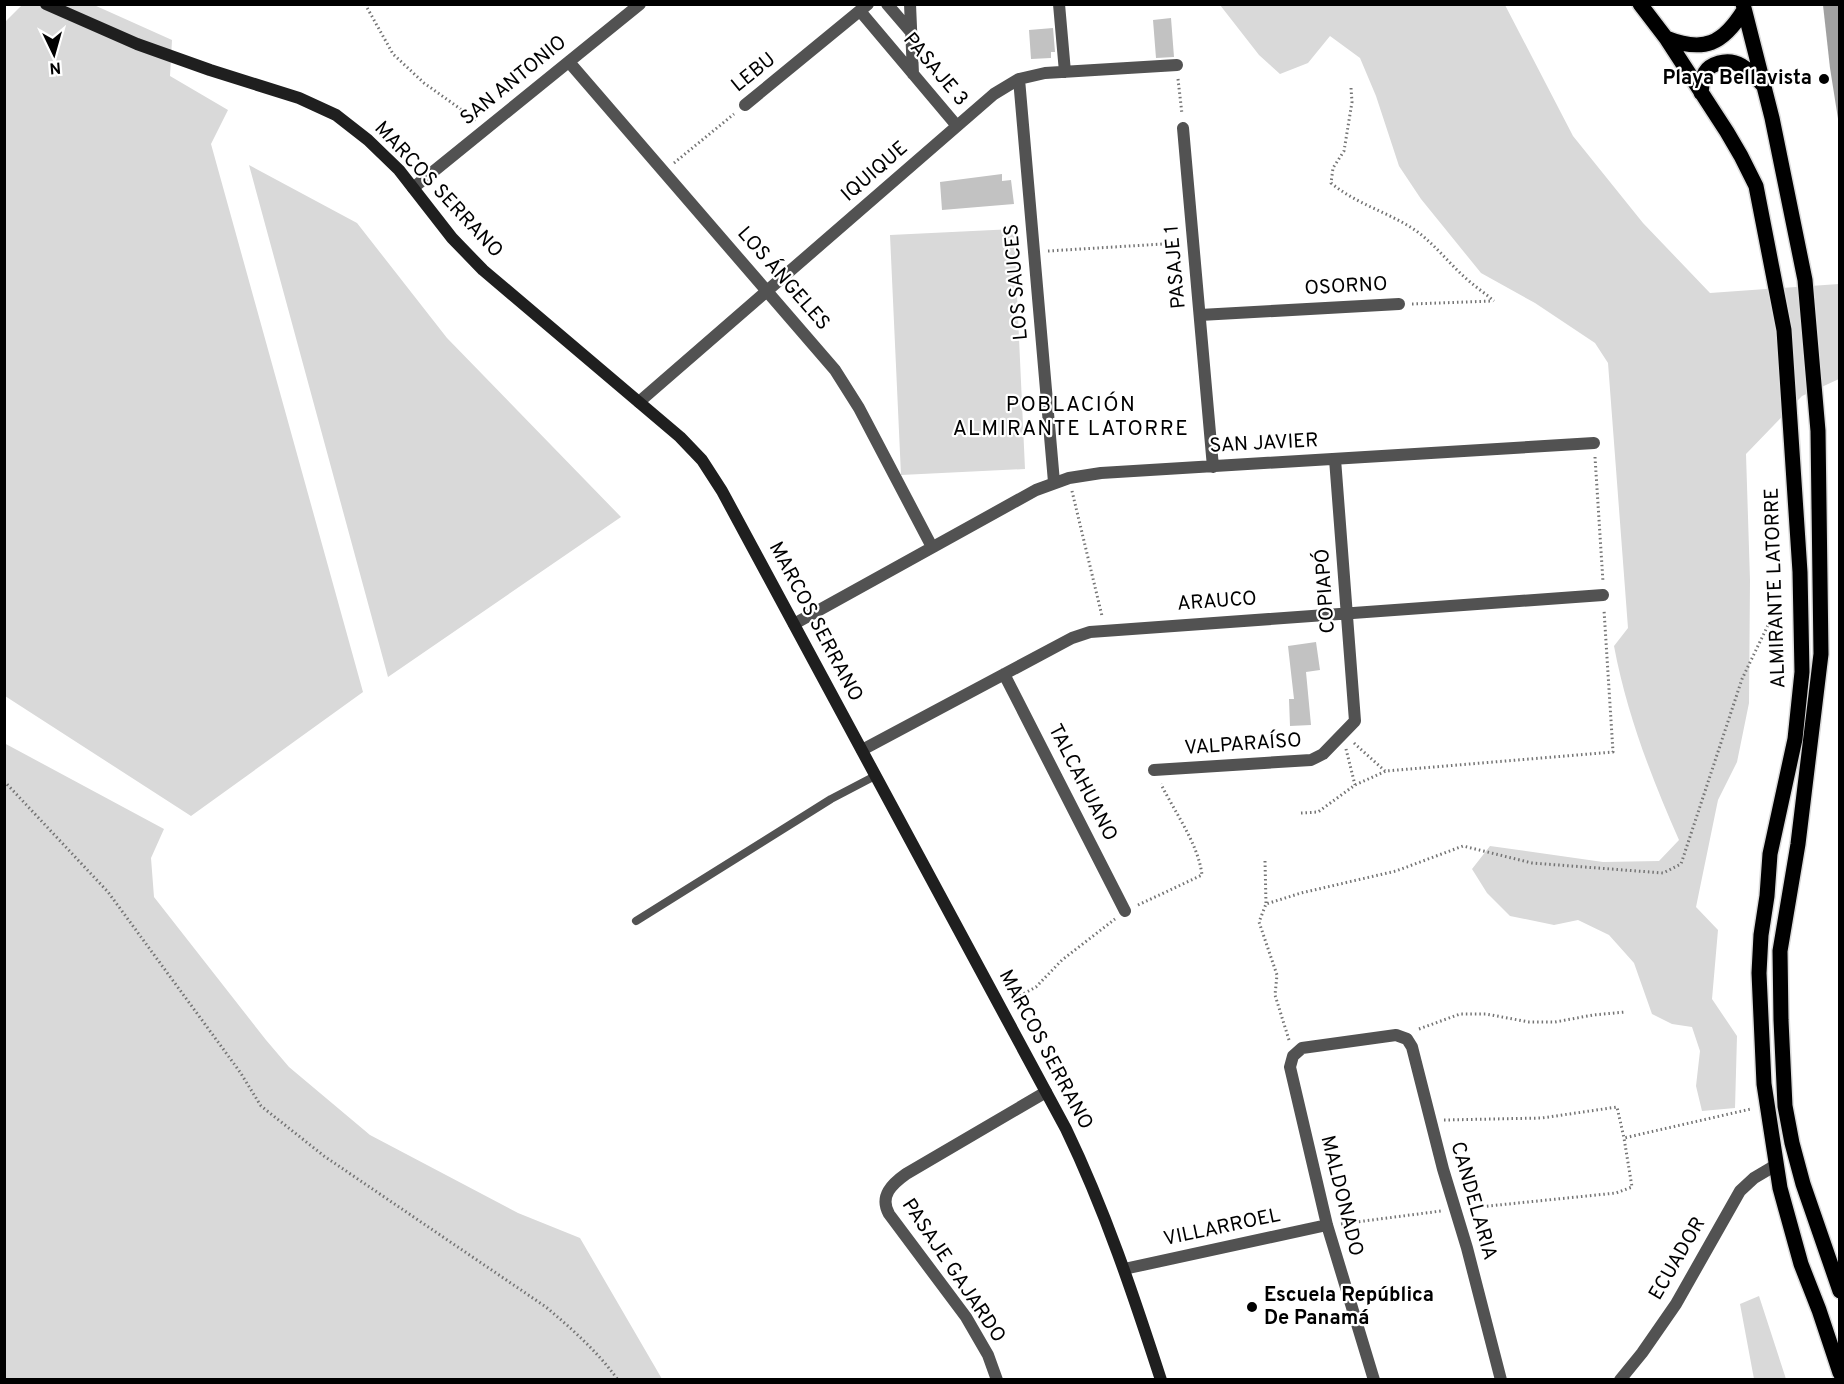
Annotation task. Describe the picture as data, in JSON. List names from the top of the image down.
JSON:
{
  "streets": {
    "main road": ["ALMIRANTE LATORRE"],
    "street": [
      "PASAJE 3",
      "LEBU",
      "SAN ANTONIO",
      "IQUIQUE",
      "MARCOS SERRANO",
      "PASAJE 1",
      "LOS ÁNGELES",
      "LOS SAUCES",
      "OSORNO",
      "SAN JAVIER",
      "COPIAPÓ",
      "ARAUCO",
      "VALPARAÍSO",
      "TALCAHUANO",
      "MALDONADO",
      "CANDELARIA",
      "VILLARROEL",
      "ECUADOR",
      "PASAJE GAJARDO"
    ]
  },
  "crossings": [
    ["PASAJE 3", "LEBU"],
    ["PASAJE 3", "IQUIQUE"],
    ["LEBU", "LOS ÁNGELES"],
    ["SAN ANTONIO", "MARCOS SERRANO"],
    ["SAN ANTONIO", "LOS ÁNGELES"],
    ["IQUIQUE", "MARCOS SERRANO"],
    ["IQUIQUE", "LOS ÁNGELES"],
    ["IQUIQUE", "LOS SAUCES"],
    ["MARCOS SERRANO", "SAN JAVIER"],
    ["MARCOS SERRANO", "ARAUCO"],
    ["MARCOS SERRANO", "VILLARROEL"],
    ["MARCOS SERRANO", "PASAJE GAJARDO"],
    ["PASAJE 1", "OSORNO"],
    ["PASAJE 1", "SAN JAVIER"],
    ["LOS ÁNGELES", "SAN JAVIER"],
    ["LOS SAUCES", "SAN JAVIER"],
    ["SAN JAVIER", "COPIAPÓ"],
    ["ALMIRANTE LATORRE", "ECUADOR"],
    ["COPIAPÓ", "ARAUCO"],
    ["COPIAPÓ", "VALPARAÍSO"],
    ["ARAUCO", "TALCAHUANO"],
    ["MALDONADO", "VILLARROEL"]
  ],
  "districts": ["POBLACIÓN ALMIRANTE LATORRE"],
  "places": ["Playa Bellavista", "Escuela República De Panamá"],
  "north": "bottom"
}
